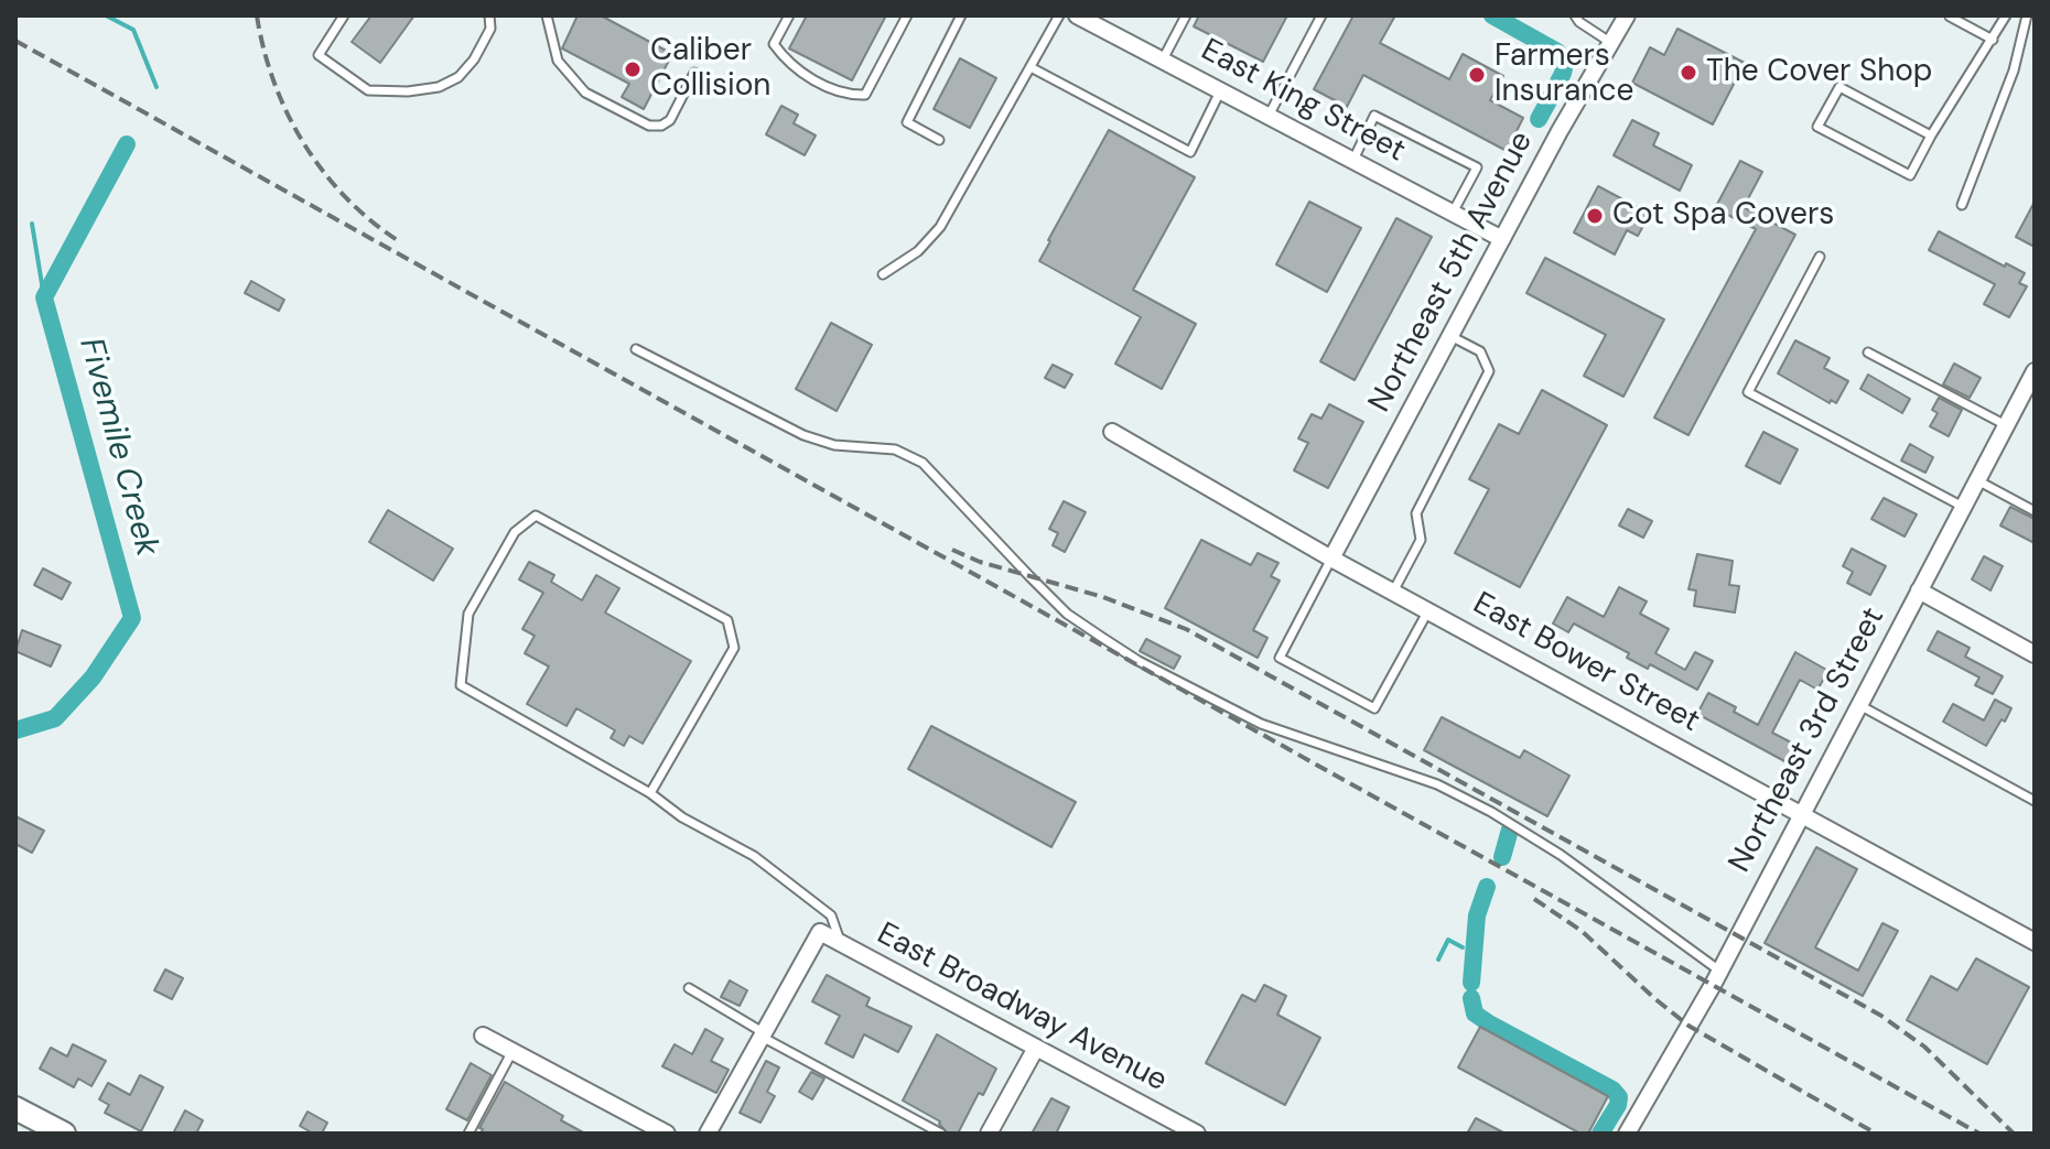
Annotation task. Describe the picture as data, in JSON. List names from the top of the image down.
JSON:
{
  "streets": {
    "street": [
      "East King Street",
      "Northeast 5th Avenue",
      "East Bower Street",
      "Northeast 3rd Street",
      "East Broadway Avenue"
    ]
  },
  "crossings": [
    ["East King Street", "Northeast 5th Avenue"],
    ["Northeast 5th Avenue", "East Bower Street"],
    ["East Bower Street", "Northeast 3rd Street"]
  ],
  "water": ["Fivemile Creek"],
  "places": [
    "Caliber Collision",
    "The Cover Shop",
    "Farmers Insurance",
    "Cot Spa Covers"
  ]
}
